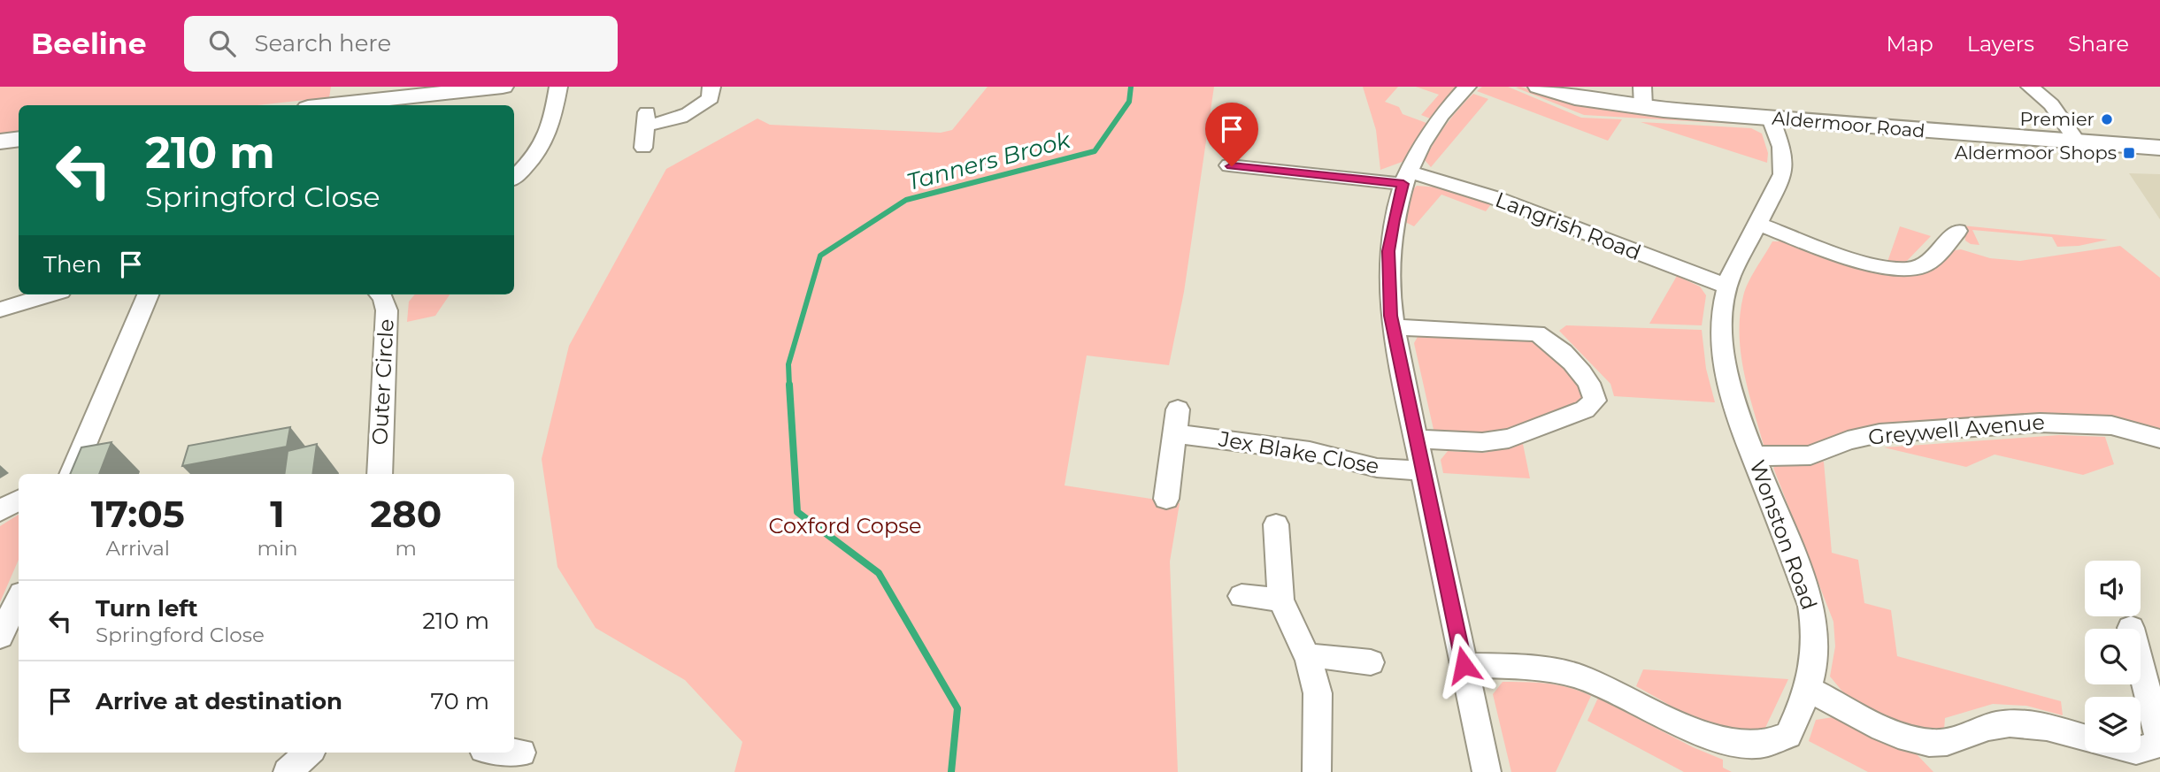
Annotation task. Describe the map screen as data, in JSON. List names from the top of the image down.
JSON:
{
  "streets": {
    "street": [
      "Aldermoor Road",
      "Langrish Road",
      "Outer Circle",
      "Greywell Avenue",
      "Jex Blake Close",
      "Wonston Road"
    ]
  },
  "crossings": [
    ["Aldermoor Road", "Wonston Road"],
    ["Langrish Road", "Wonston Road"],
    ["Greywell Avenue", "Wonston Road"]
  ],
  "water": ["Tanners Brook"],
  "parks": ["Coxford Copse"],
  "places": {
    "other": ["Premier"],
    "transit": ["Aldermoor Shops"]
  },
  "page": {
    "header": "Beeline",
    "search": "Search here",
    "nav": ["Map", "Layers", "Share"],
    "turn": ["210 m", "Springford Close"],
    "then": "Then",
    "eta": [
      "17:05",
      "Arrival",
      "1",
      "min",
      "280",
      "m"
    ],
    "list": [
      {
        "name": "Turn left",
        "note": "Springford Close",
        "value": "210 m"
      },
      {
        "name": "Arrive at destination",
        "value": "70 m"
      }
    ]
  }
}
